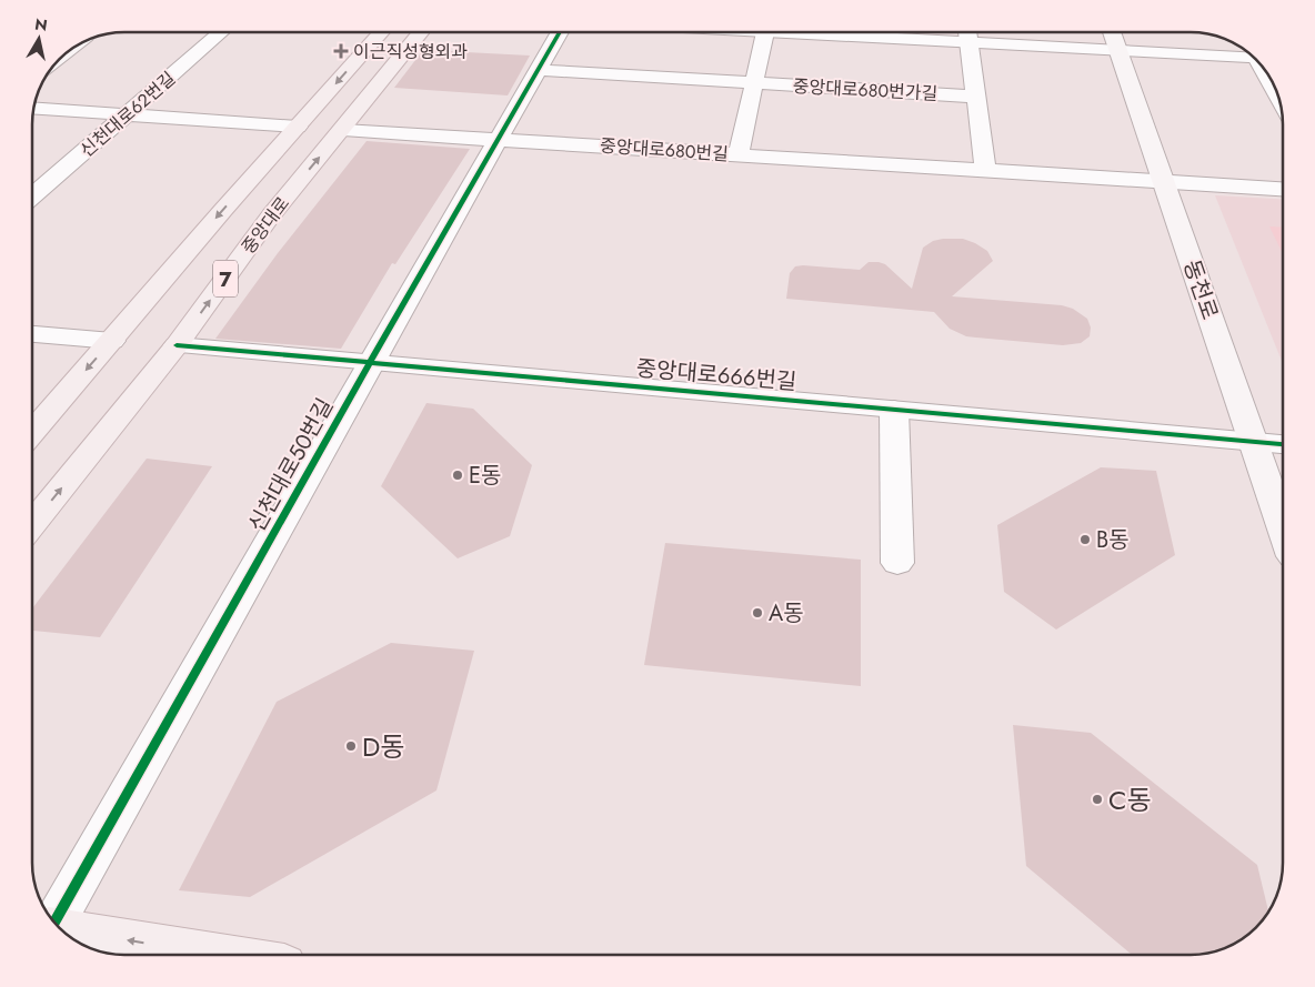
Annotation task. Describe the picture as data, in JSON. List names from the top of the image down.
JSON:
{
  "streets": {
    "main road": ["중앙대로", "7", "동천로"],
    "street": [
      "중앙대로680번가길",
      "신천대로62번길",
      "중앙대로680번길",
      "중앙대로666번길",
      "신천대로50번길"
    ]
  },
  "crossings": [
    ["중앙대로680번가길", "신천대로50번길"],
    ["중앙대로680번길", "중앙대로"],
    ["중앙대로680번길", "동천로"],
    ["중앙대로680번길", "신천대로50번길"],
    ["중앙대로", "중앙대로666번길"],
    ["동천로", "중앙대로666번길"],
    ["중앙대로666번길", "신천대로50번길"]
  ],
  "places": {
    "health": ["이근직성형외과"],
    "other": [
      "E동",
      "B동",
      "A동",
      "D동",
      "C동"
    ]
  },
  "north": "top"
}
